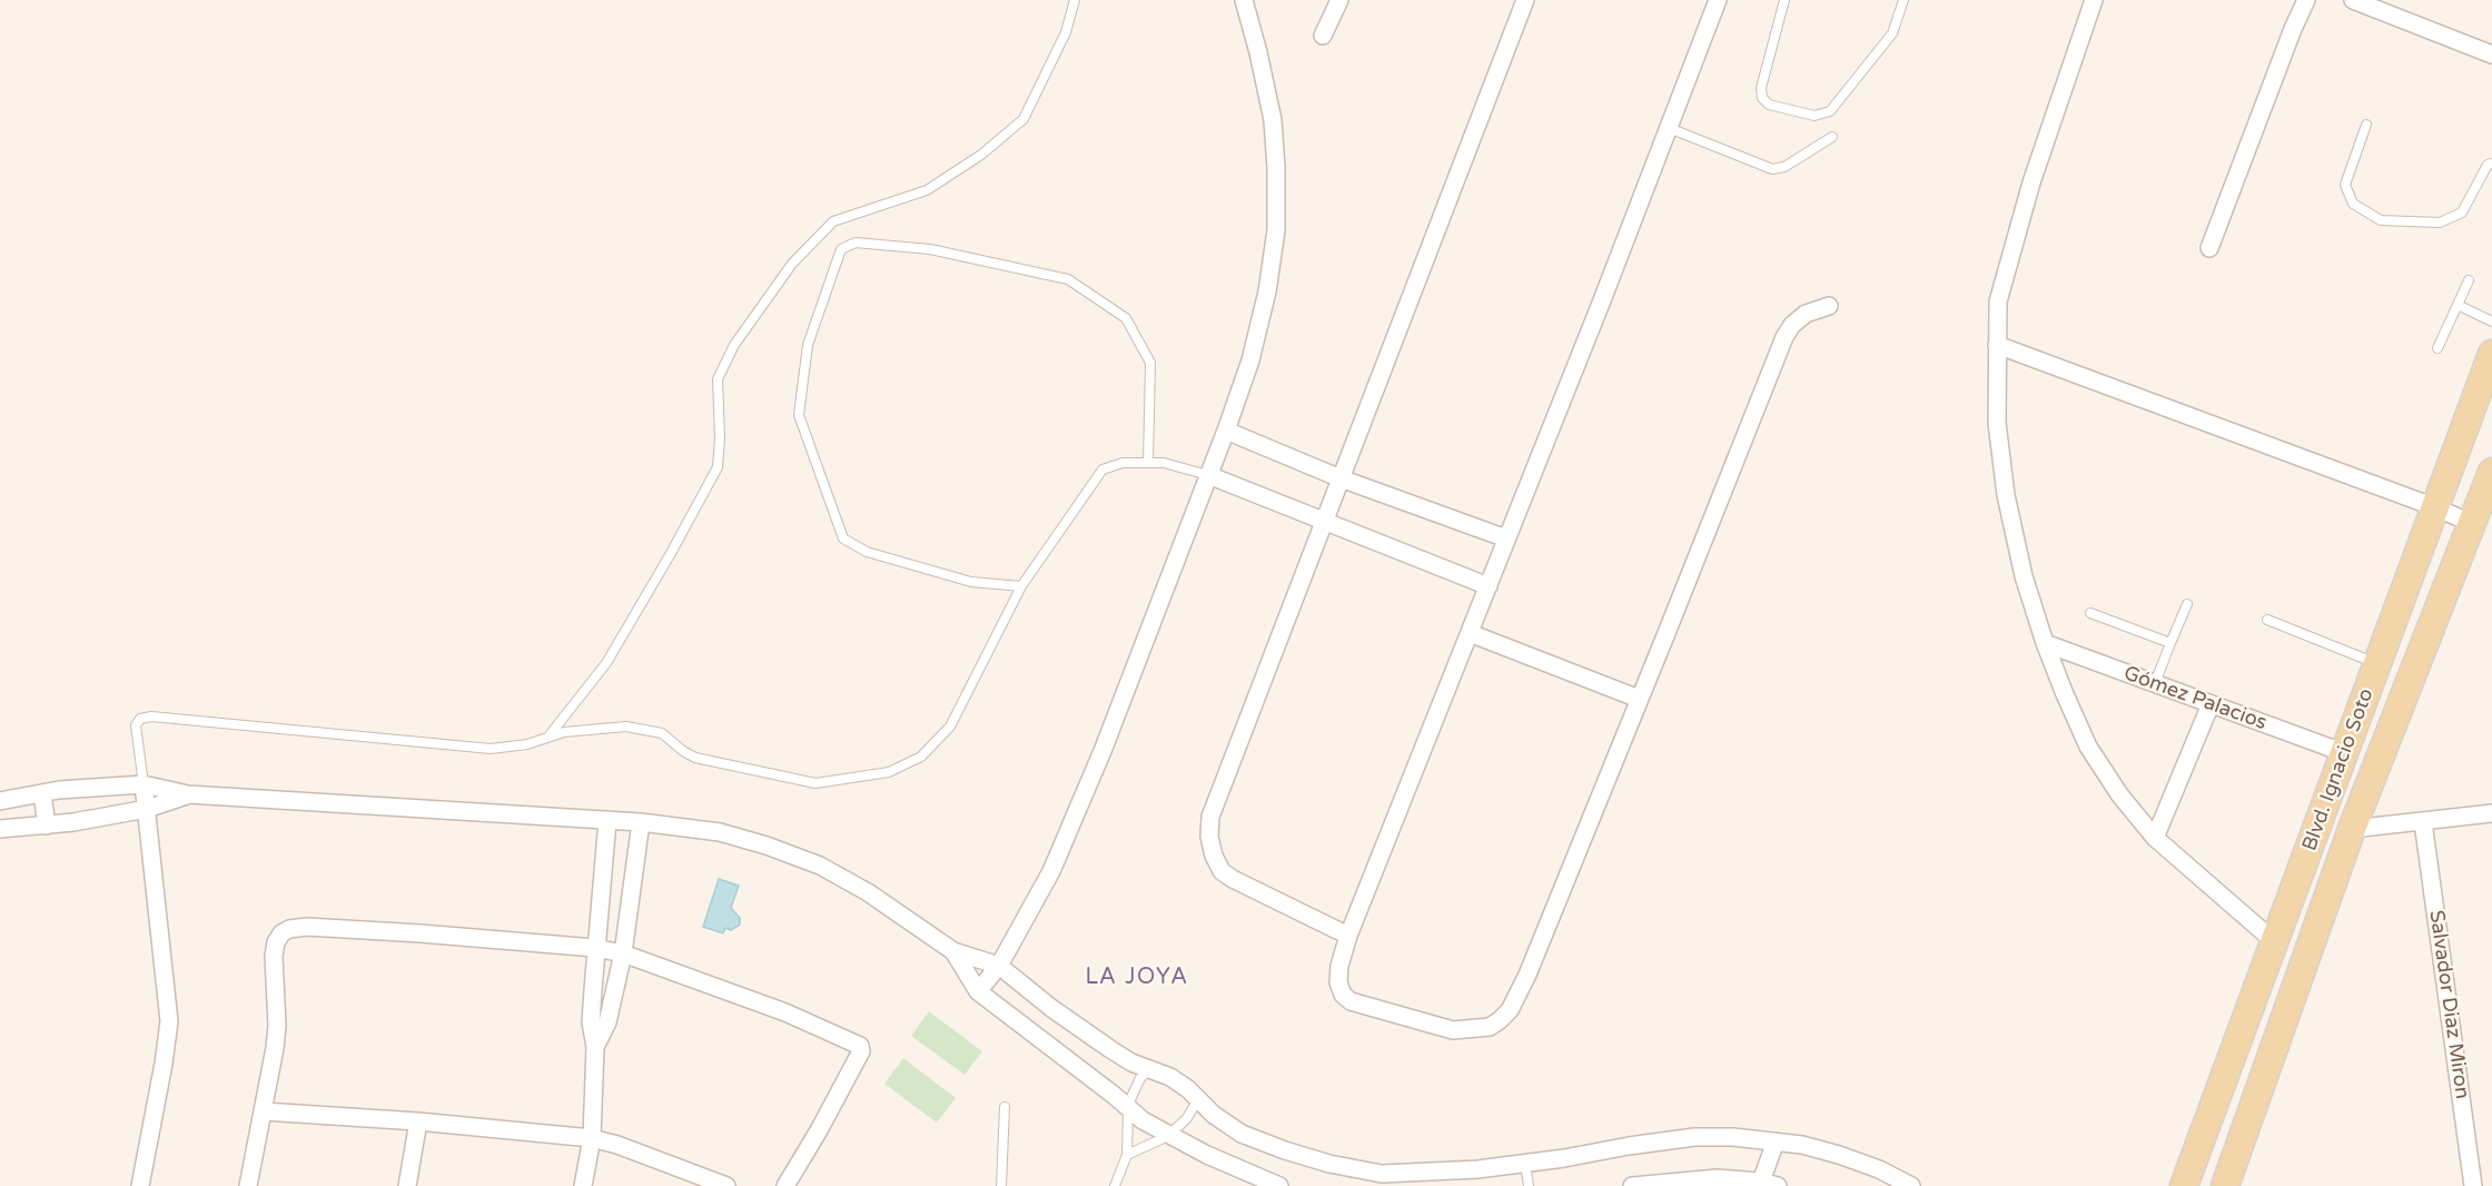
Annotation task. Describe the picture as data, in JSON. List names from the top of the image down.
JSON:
{
  "streets": {
    "main road": ["Blvd. Ignacio Soto"],
    "street": ["Gómez Palacios", "Salvador Diaz Miron"]
  },
  "crossings": [
    ["Gómez Palacios", "Blvd. Ignacio Soto"]
  ],
  "districts": ["LA JOYA"]
}
